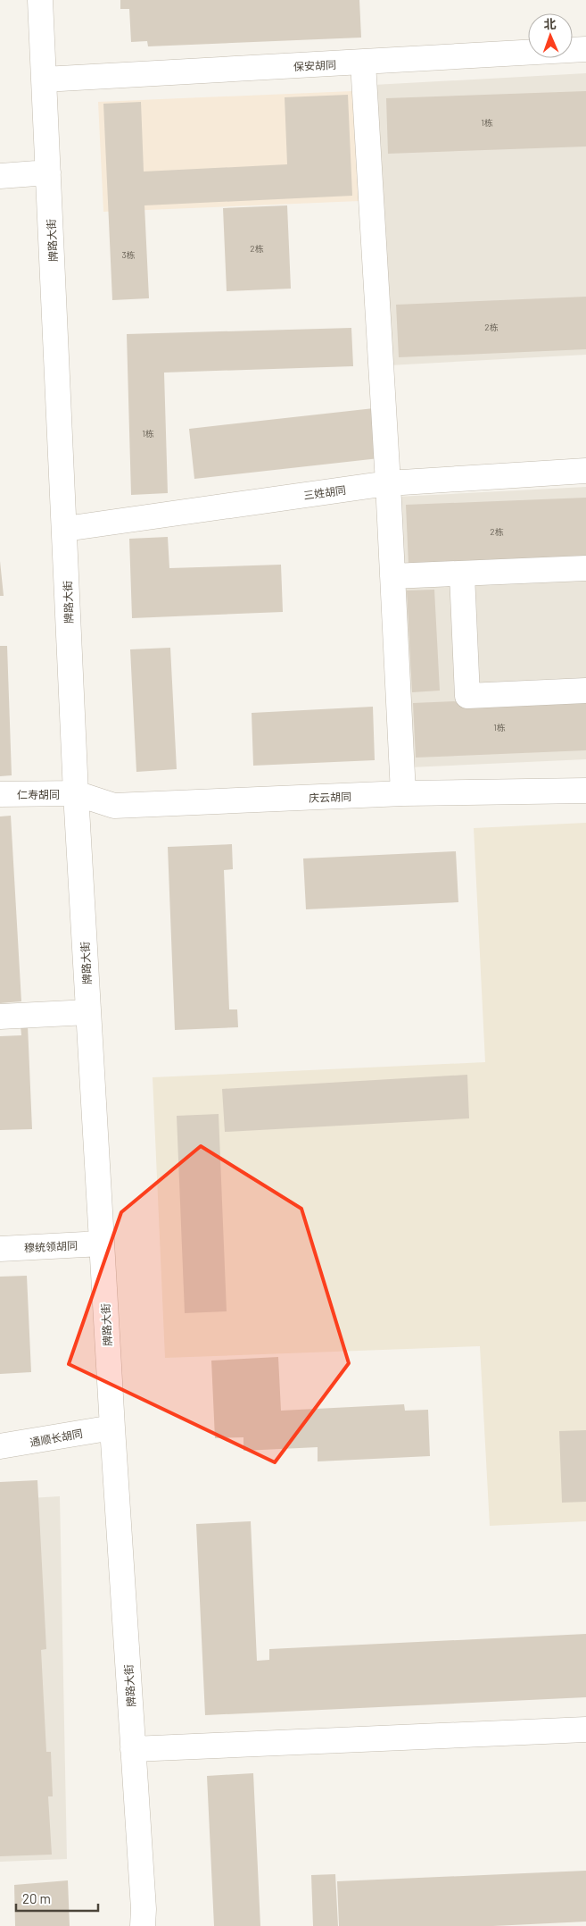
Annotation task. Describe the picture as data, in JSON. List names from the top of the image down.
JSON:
{
  "streets": {
    "street": [
      "保安胡同",
      "牌路大街",
      "三姓胡同",
      "仁寿胡同",
      "庆云胡同",
      "穆统领胡同",
      "通顺长胡同"
    ]
  },
  "crossings": [
    ["保安胡同", "牌路大街"],
    ["牌路大街", "三姓胡同"],
    ["牌路大街", "仁寿胡同"],
    ["牌路大街", "庆云胡同"],
    ["牌路大街", "穆统领胡同"],
    ["牌路大街", "通顺长胡同"],
    ["仁寿胡同", "庆云胡同"]
  ],
  "house_numbers": [
    "1栋",
    "2栋",
    "3栋",
    "2栋",
    "1栋",
    "2栋",
    "1栋"
  ],
  "scale_bar": "20 m",
  "north": "top"
}
